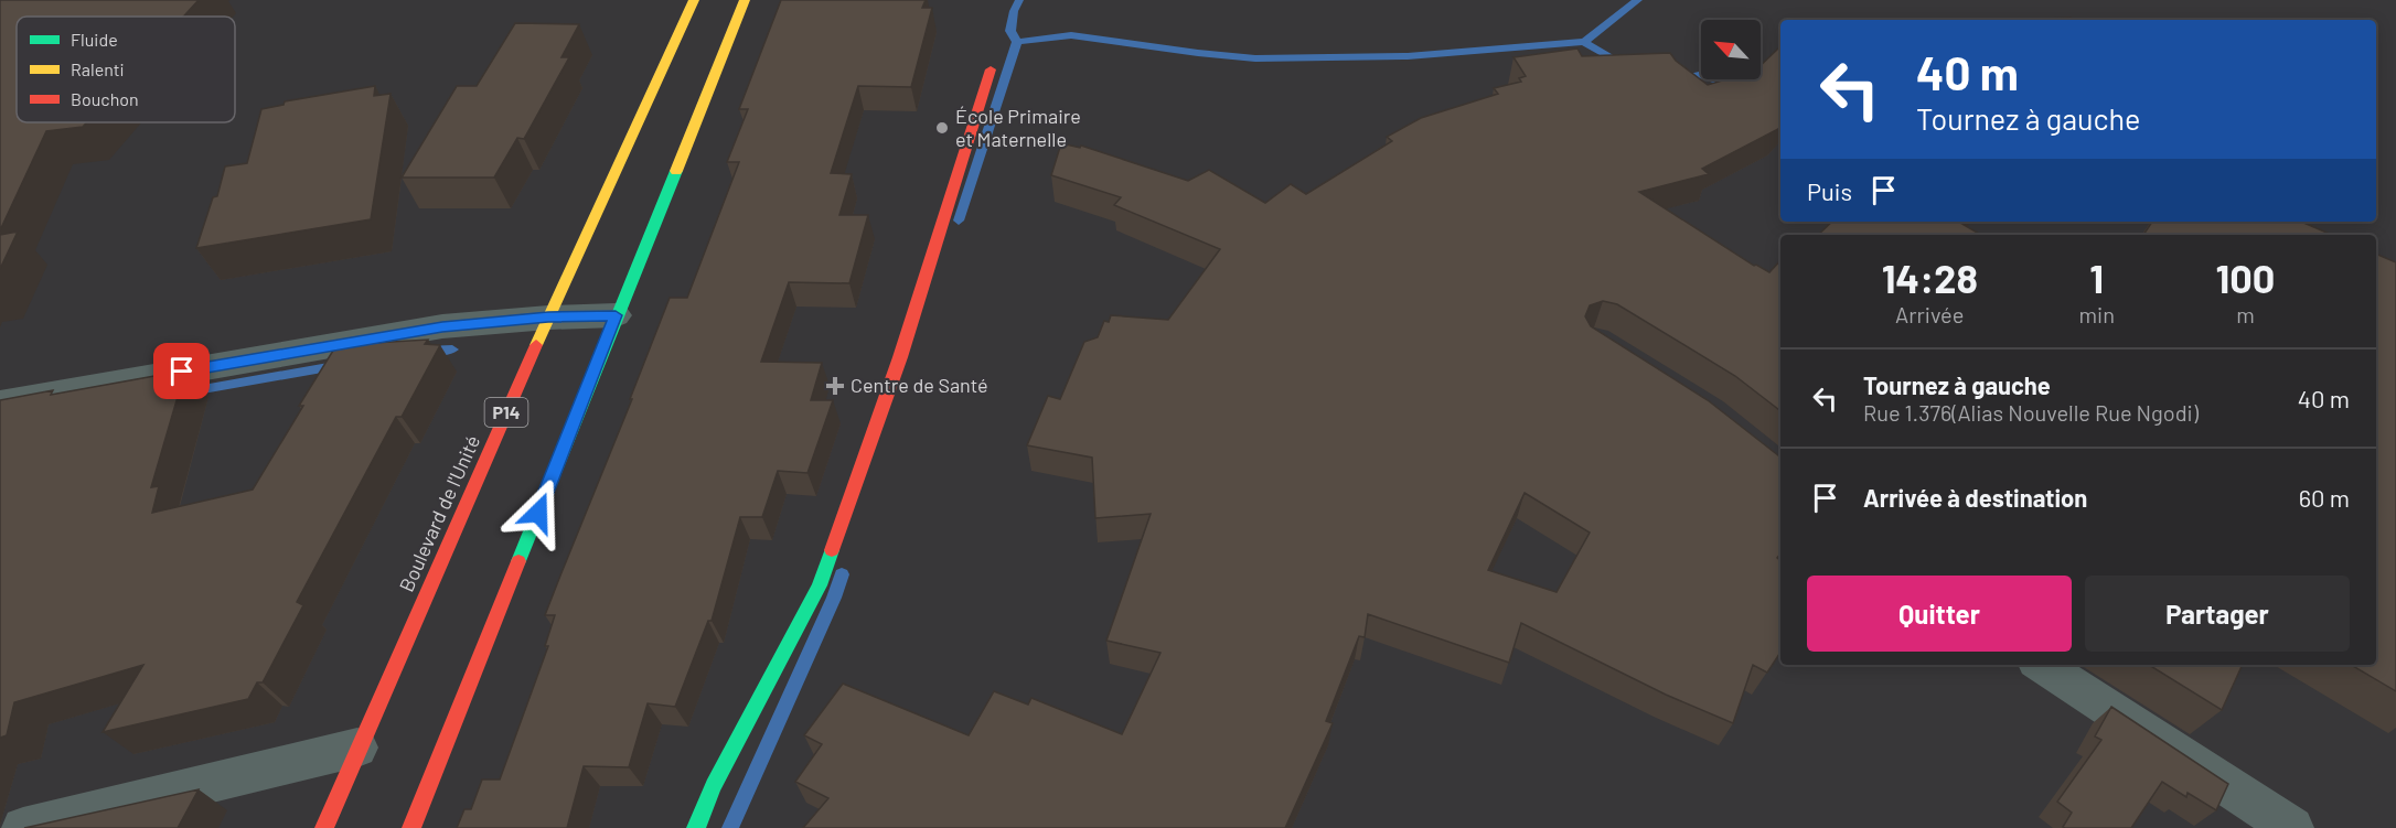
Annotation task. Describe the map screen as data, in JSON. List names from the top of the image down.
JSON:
{
  "streets": {
    "main road": ["P14", "Boulevard de l'Unité"]
  },
  "places": {
    "other": ["École Primaire et Maternelle"],
    "health": ["Centre de Santé"]
  },
  "legend": ["Fluide", "Ralenti", "Bouchon"],
  "north": "top left",
  "page": {
    "turn": ["40 m", "Tournez à gauche"],
    "then": "Puis",
    "eta": [
      "14:28",
      "Arrivée",
      "1",
      "min",
      "100",
      "m"
    ],
    "list": [
      {
        "name": "Tournez à gauche",
        "note": "Rue 1.376(Alias Nouvelle Rue Ngodi)",
        "value": "40 m"
      },
      {
        "name": "Arrivée à destination",
        "value": "60 m"
      }
    ],
    "buttons": ["Quitter", "Partager"]
  }
}
